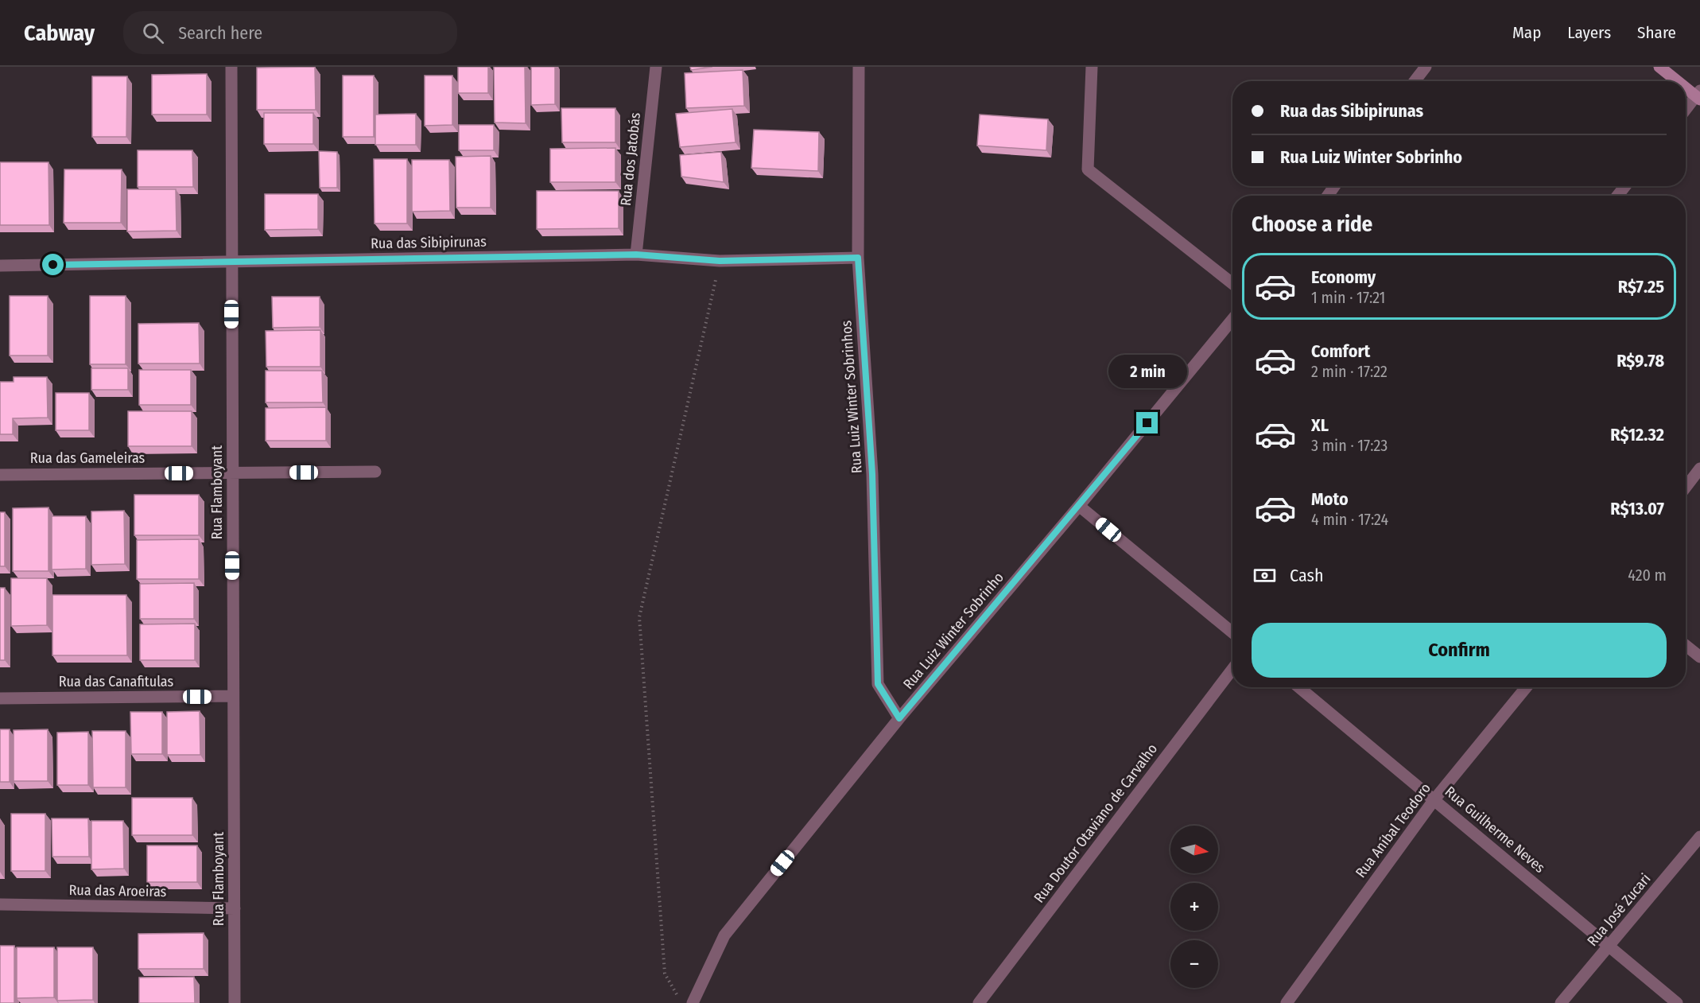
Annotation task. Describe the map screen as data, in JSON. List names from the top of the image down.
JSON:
{
  "streets": {
    "street": [
      "Rua dos Jatobás",
      "Rua das Sibipirunas",
      "Rua Luiz Winter Sobrinhos",
      "Rua das Gameleiras",
      "Rua Flamboyant",
      "Rua Luiz Winter Sobrinho",
      "Rua das Canafitulas",
      "Rua Doutor Otaviano de Carvalho",
      "Rua Guilherme Neves",
      "Rua Aníbal Teodoro",
      "Rua das Aroeiras",
      "Rua José Zucari"
    ]
  },
  "crossings": [
    ["Rua dos Jatobás", "Rua das Sibipirunas"],
    ["Rua das Sibipirunas", "Rua Luiz Winter Sobrinhos"],
    ["Rua das Sibipirunas", "Rua Flamboyant"],
    ["Rua Luiz Winter Sobrinhos", "Rua Luiz Winter Sobrinho"],
    ["Rua das Gameleiras", "Rua Flamboyant"],
    ["Rua Flamboyant", "Rua das Canafitulas"],
    ["Rua Flamboyant", "Rua das Aroeiras"],
    ["Rua Guilherme Neves", "Rua Aníbal Teodoro"],
    ["Rua Guilherme Neves", "Rua José Zucari"]
  ],
  "north": "right",
  "page": {
    "header": "Cabway",
    "search": "Search here",
    "nav": ["Map", "Layers", "Share"],
    "banner": ["Rua das Sibipirunas", "Rua Luiz Winter Sobrinho"],
    "heading": "Choose a ride",
    "list": [
      {
        "name": "Economy",
        "note": "1 min · 17:21",
        "value": "R$7.25"
      },
      {
        "name": "Comfort",
        "note": "2 min · 17:22",
        "value": "R$9.78"
      },
      {
        "name": "XL",
        "note": "3 min · 17:23",
        "value": "R$12.32"
      },
      {
        "name": "Moto",
        "note": "4 min · 17:24",
        "value": "R$13.07"
      }
    ],
    "bubble": "2 min",
    "pay": ["Cash", "420 m"],
    "buttons": "Confirm",
    "map_buttons": ["+", "−"]
  }
}
